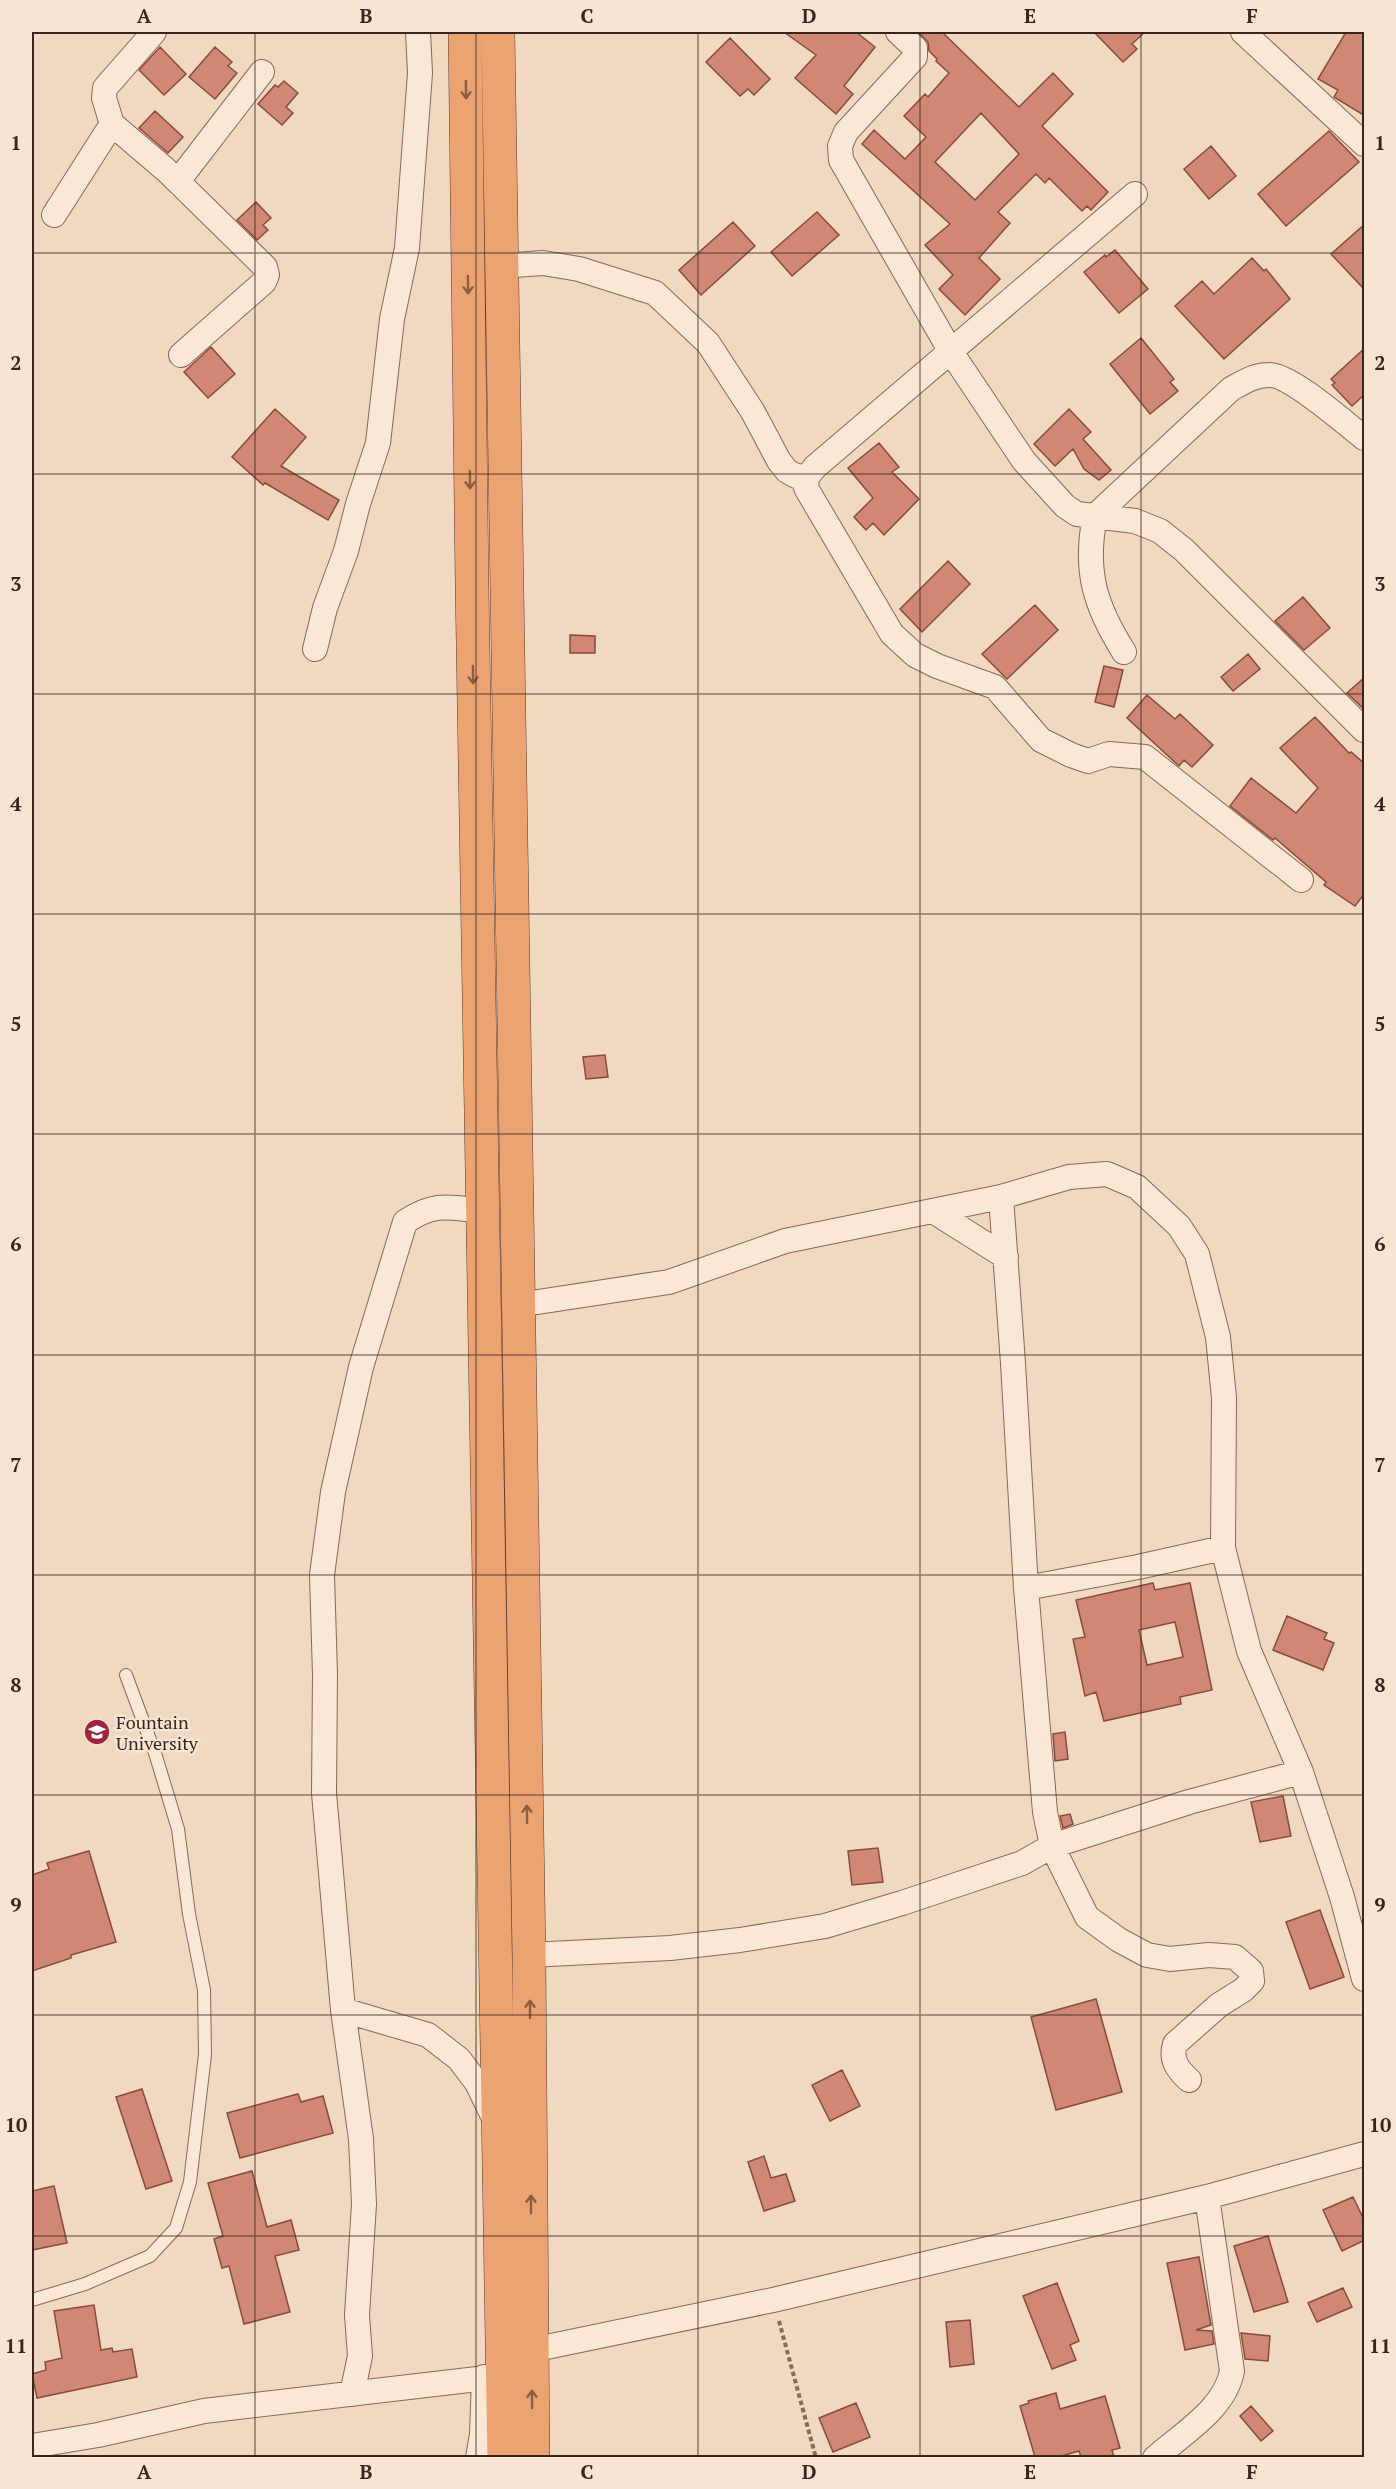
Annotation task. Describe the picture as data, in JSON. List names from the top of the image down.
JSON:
{
  "places": {
    "school or university": ["Fountain University"]
  },
  "grid": {
    "columns": [
      "A",
      "B",
      "C",
      "D",
      "E",
      "F"
    ],
    "rows": [
      "1",
      "2",
      "3",
      "4",
      "5",
      "6",
      "7",
      "8",
      "9",
      "10",
      "11"
    ]
  }
}
